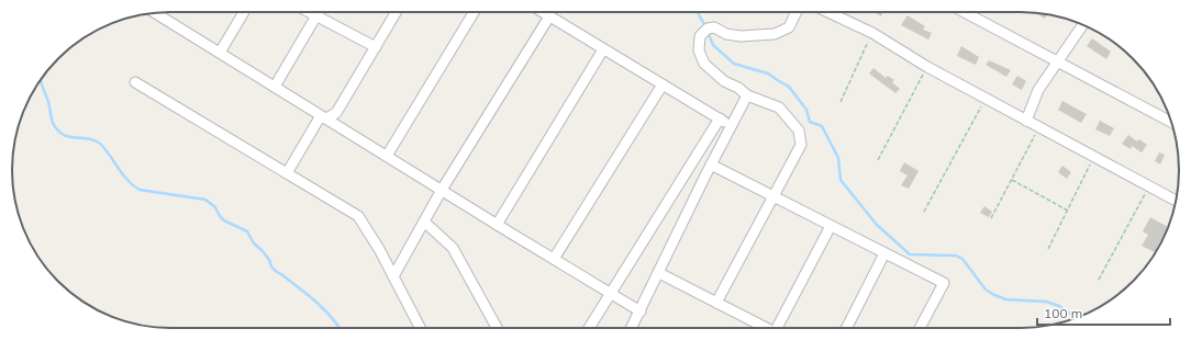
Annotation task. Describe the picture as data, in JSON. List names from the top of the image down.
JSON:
{
  "scale_bar": "100 m"
}
